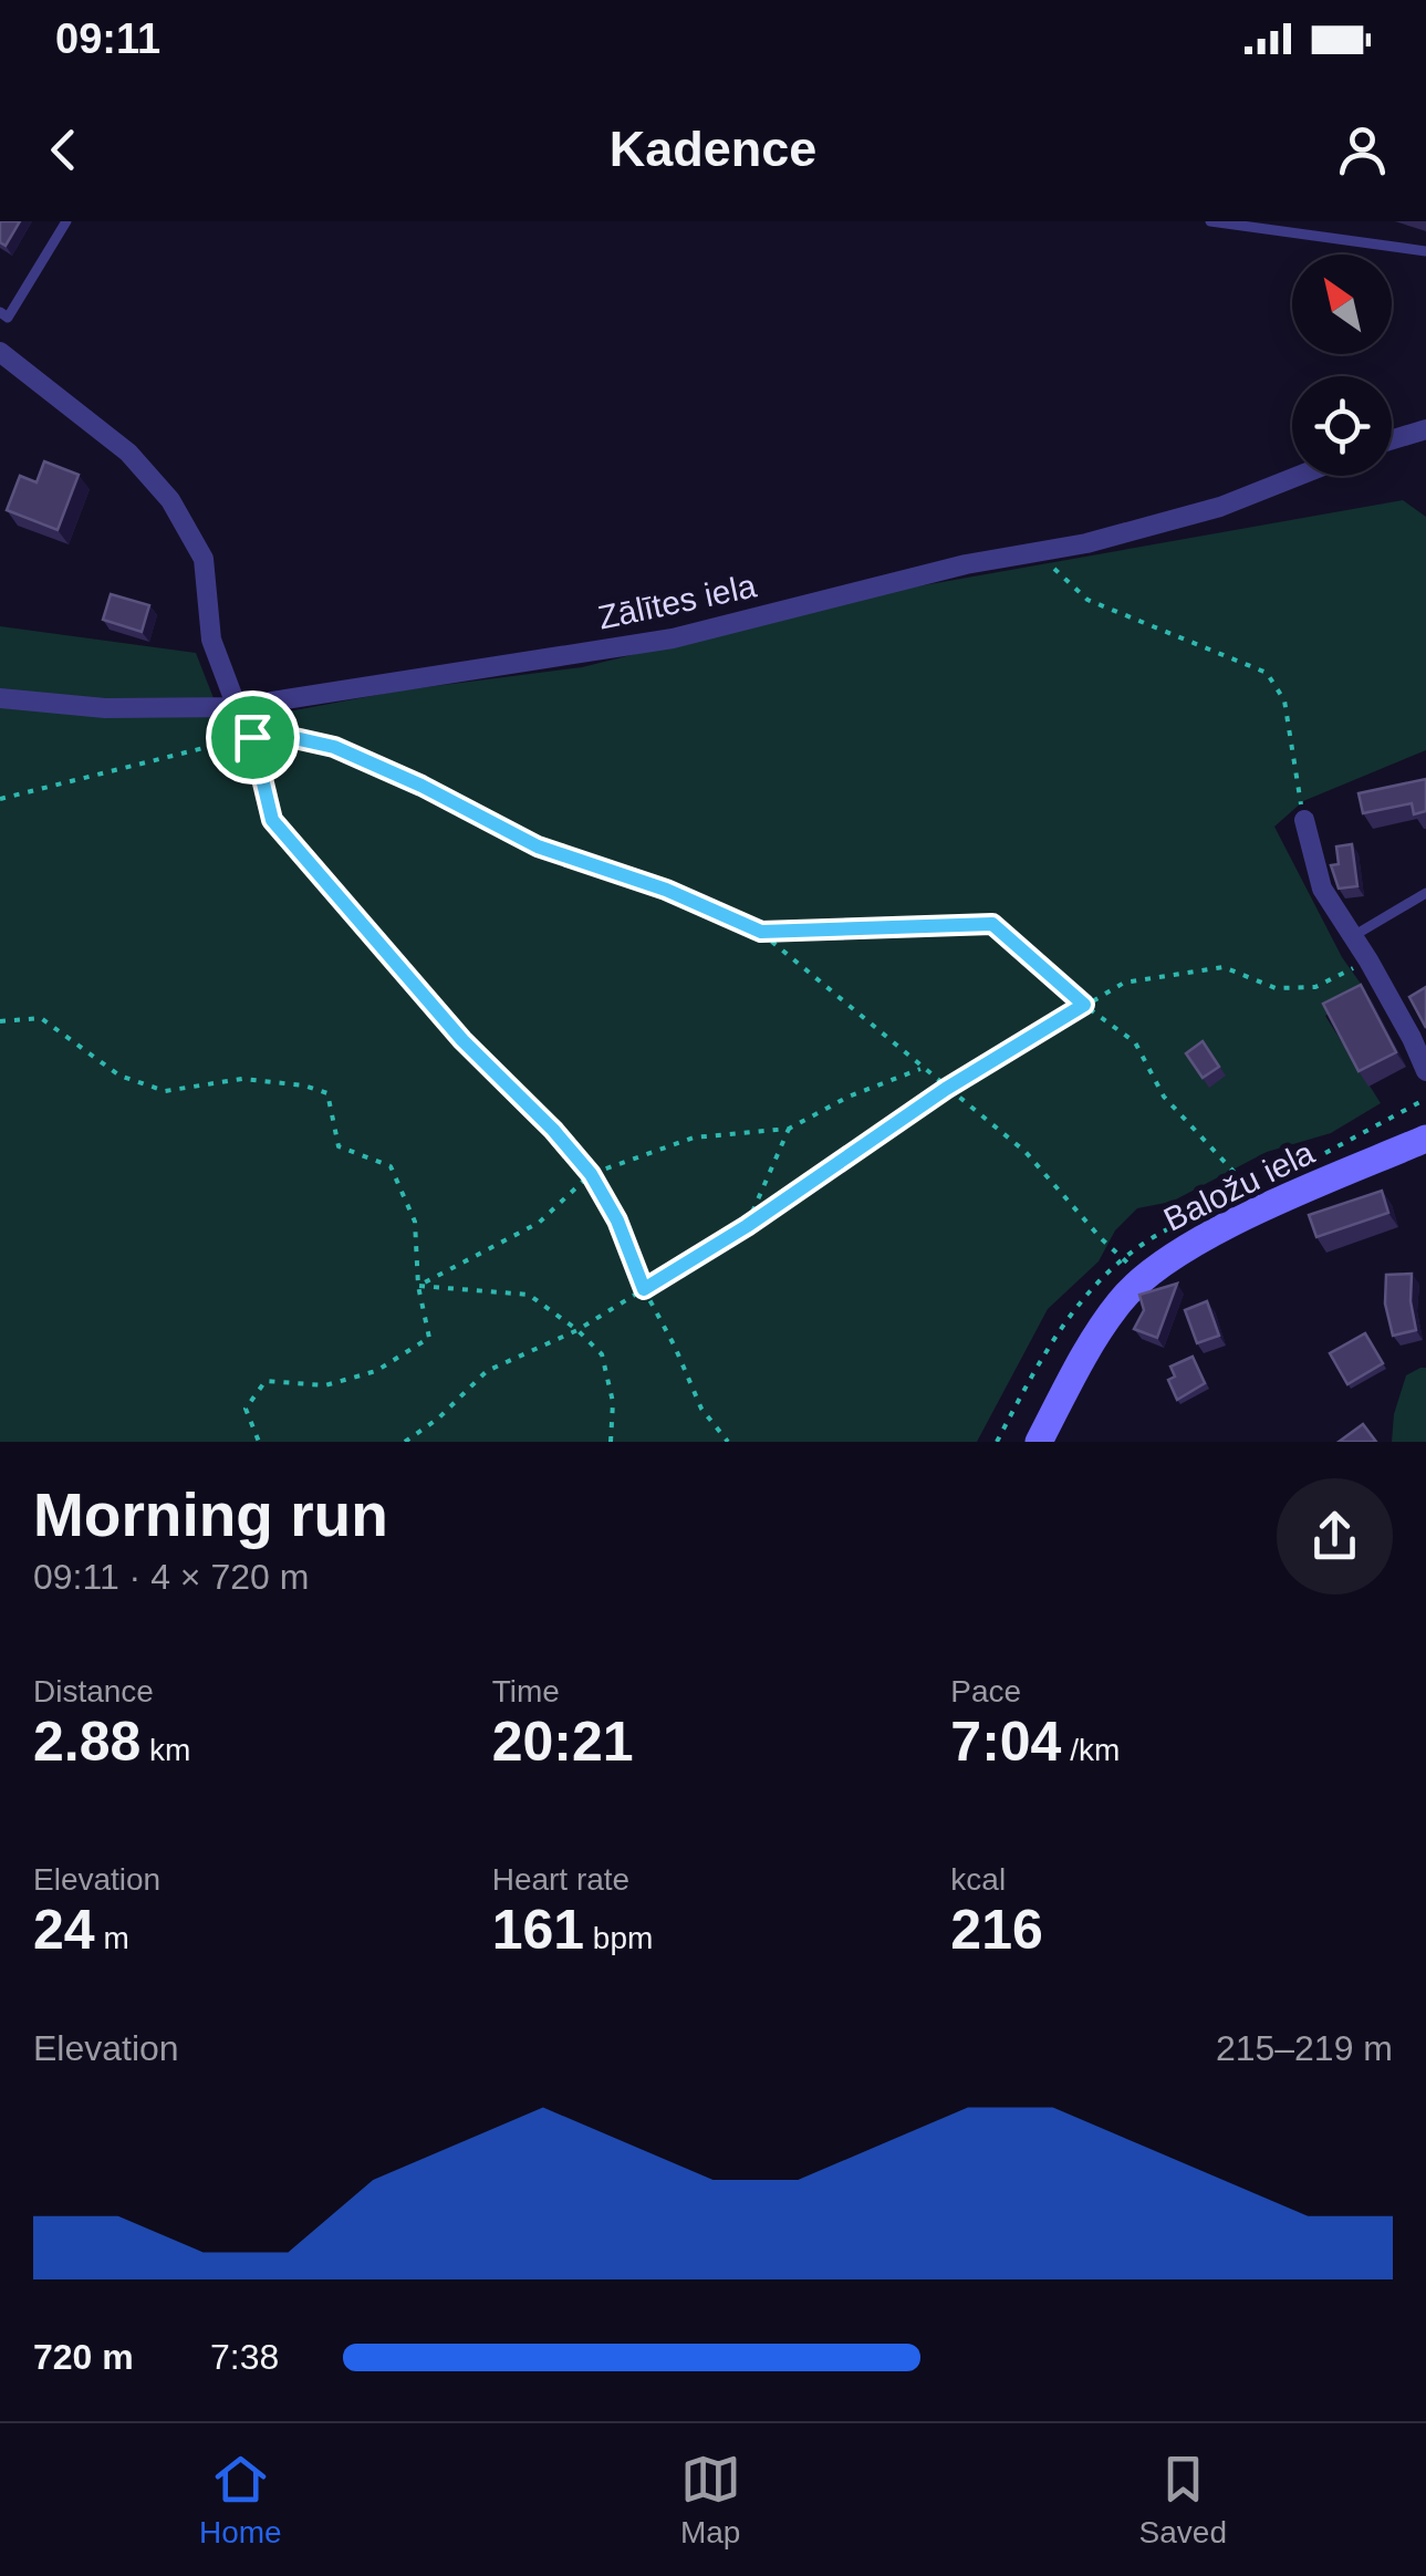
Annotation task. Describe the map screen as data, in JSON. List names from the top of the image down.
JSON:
{
  "streets": {
    "main road": ["Baložu iela"],
    "street": ["Zālītes iela"]
  },
  "north": "top left",
  "page": {
    "status": "09:11",
    "header": "Kadence",
    "heading": ["Morning run", "09:11 · 4 × 720 m"],
    "stats": [
      ["Distance", "2.88 km"],
      ["Time", "20:21"],
      ["Pace", "7:04 /km"],
      ["Elevation", "24 m"],
      ["Heart rate", "161 bpm"],
      ["kcal", "216"]
    ],
    "chart": ["Elevation", "215–219 m"],
    "list": [
      {
        "name": "720 m",
        "note": "7:38"
      }
    ],
    "tabs": ["Home", "Map", "Saved"]
  }
}
